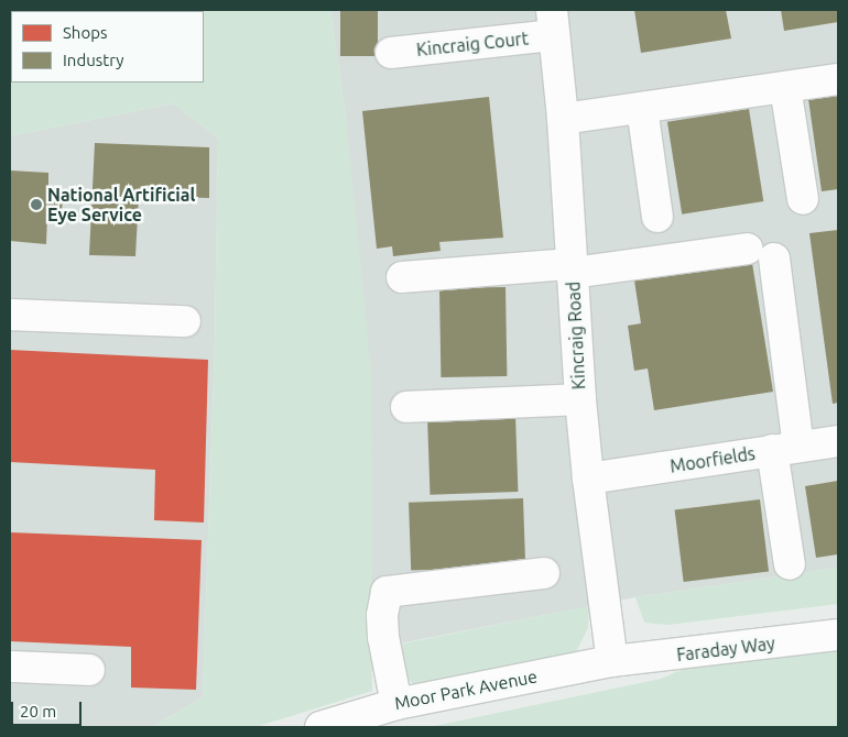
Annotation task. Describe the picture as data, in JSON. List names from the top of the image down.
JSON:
{
  "streets": {
    "street": [
      "Kincraig Court",
      "Kincraig Road",
      "Moorfields",
      "Faraday Way",
      "Moor Park Avenue"
    ]
  },
  "crossings": [
    ["Kincraig Court", "Kincraig Road"],
    ["Kincraig Road", "Moorfields"],
    ["Kincraig Road", "Faraday Way"],
    ["Kincraig Road", "Moor Park Avenue"],
    ["Faraday Way", "Moor Park Avenue"]
  ],
  "places": ["National Artificial Eye Service"],
  "legend": ["Shops", "Industry"],
  "scale_bar": "20 m"
}
